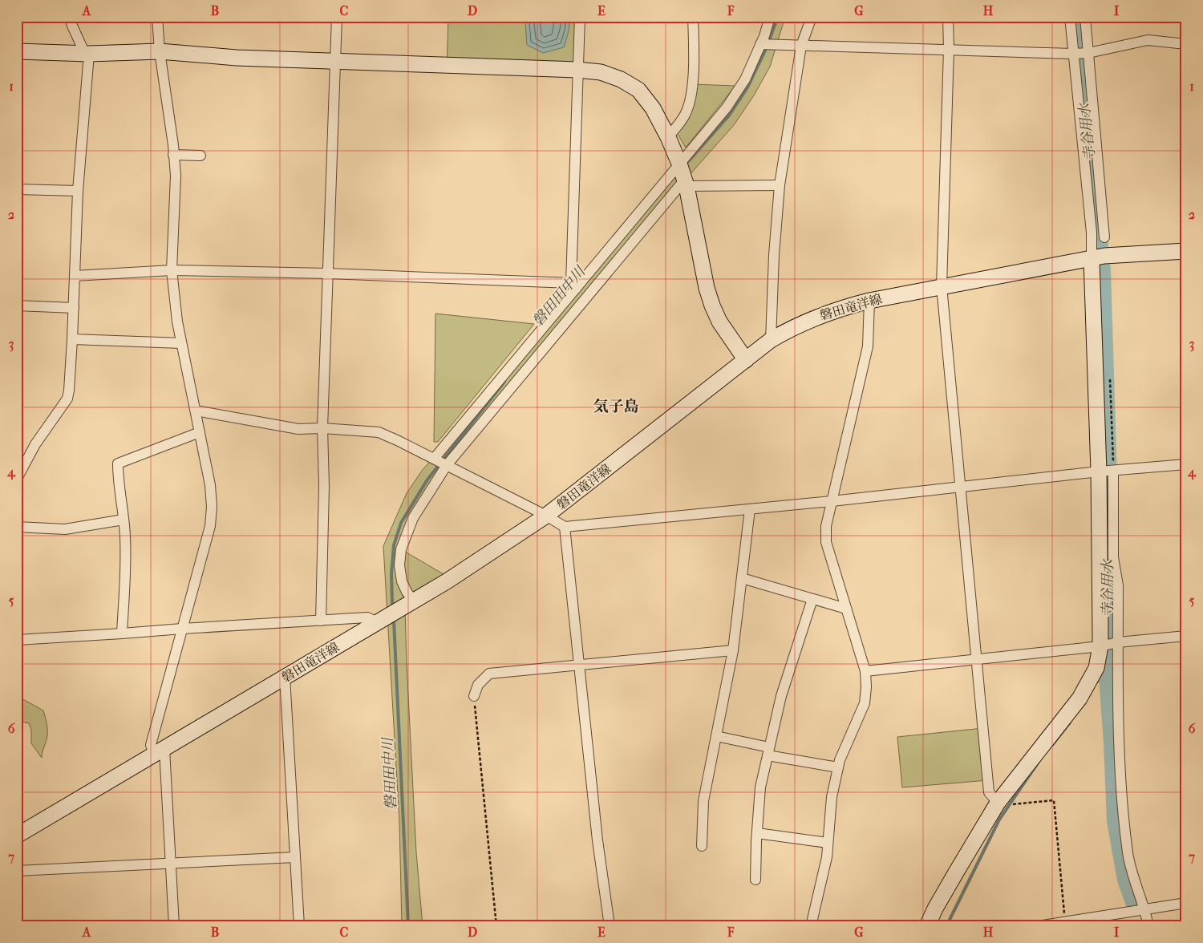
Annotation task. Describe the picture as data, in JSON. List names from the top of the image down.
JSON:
{
  "streets": {
    "street": ["磐田竜洋線"]
  },
  "districts": ["気子島"],
  "water": ["寺谷用水", "磐田田中川"],
  "grid": {
    "columns": [
      "A",
      "B",
      "C",
      "D",
      "E",
      "F",
      "G",
      "H",
      "I"
    ],
    "rows": [
      "1",
      "2",
      "3",
      "4",
      "5",
      "6",
      "7"
    ]
  }
}
